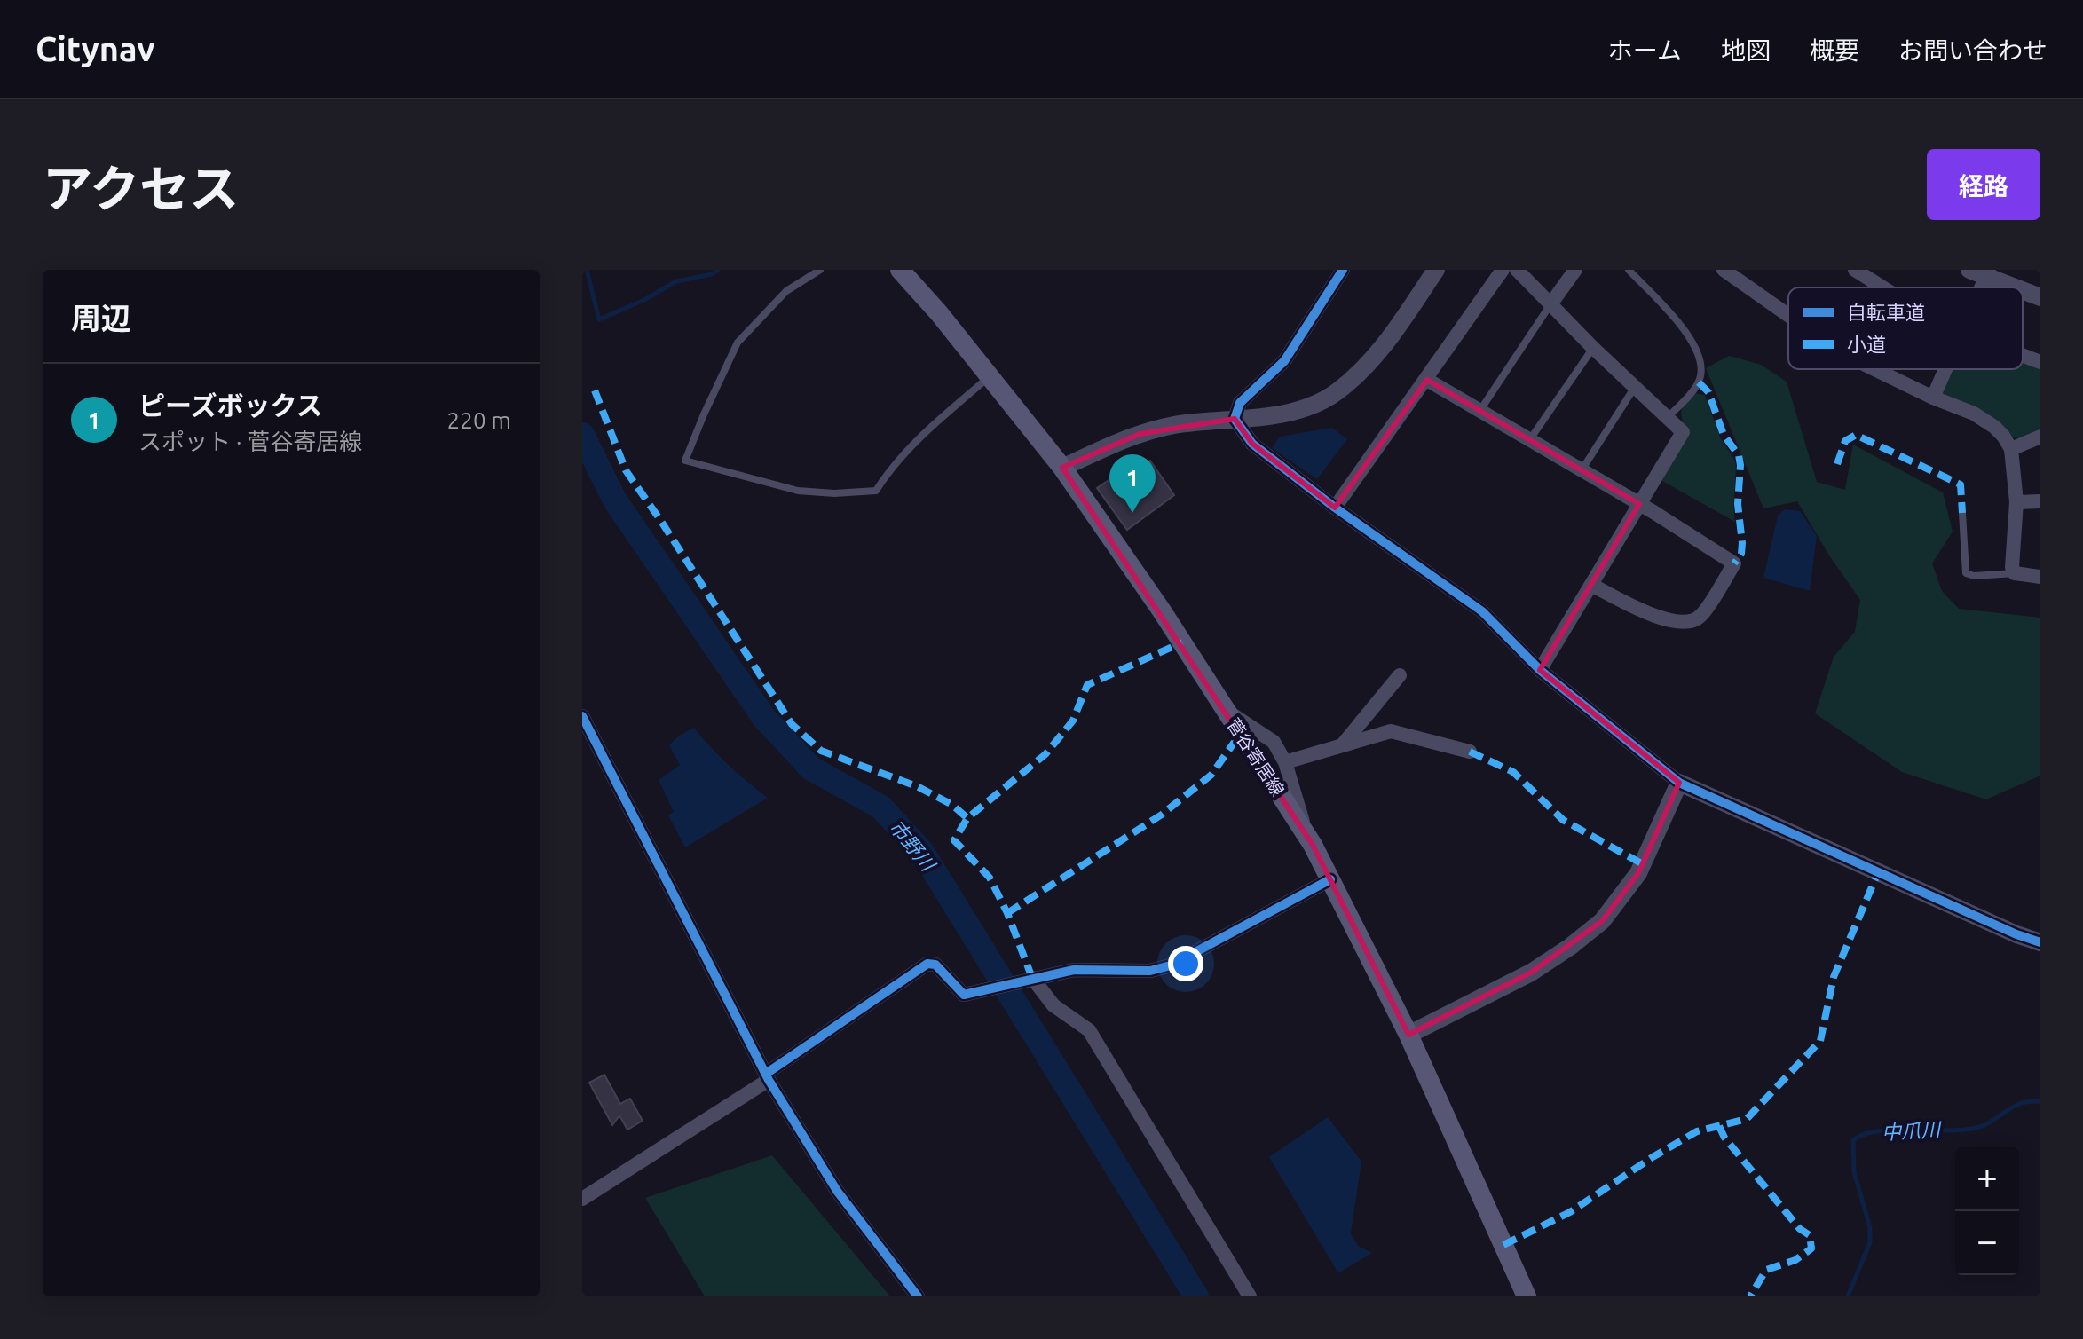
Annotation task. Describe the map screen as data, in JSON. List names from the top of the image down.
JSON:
{
  "streets": {
    "main road": ["菅谷寄居線"]
  },
  "water": ["市野川", "中爪川"],
  "legend": ["自転車道", "小道"],
  "page": {
    "header": "Citynav",
    "nav": [
      "ホーム",
      "地図",
      "概要",
      "お問い合わせ"
    ],
    "title": "アクセス",
    "buttons": "経路",
    "heading": "周辺",
    "list": [
      {
        "mark": "1",
        "name": "ピーズボックス",
        "note": "スポット · 菅谷寄居線",
        "value": "220 m"
      }
    ],
    "pins": "1",
    "map_buttons": ["+", "−"]
  }
}
